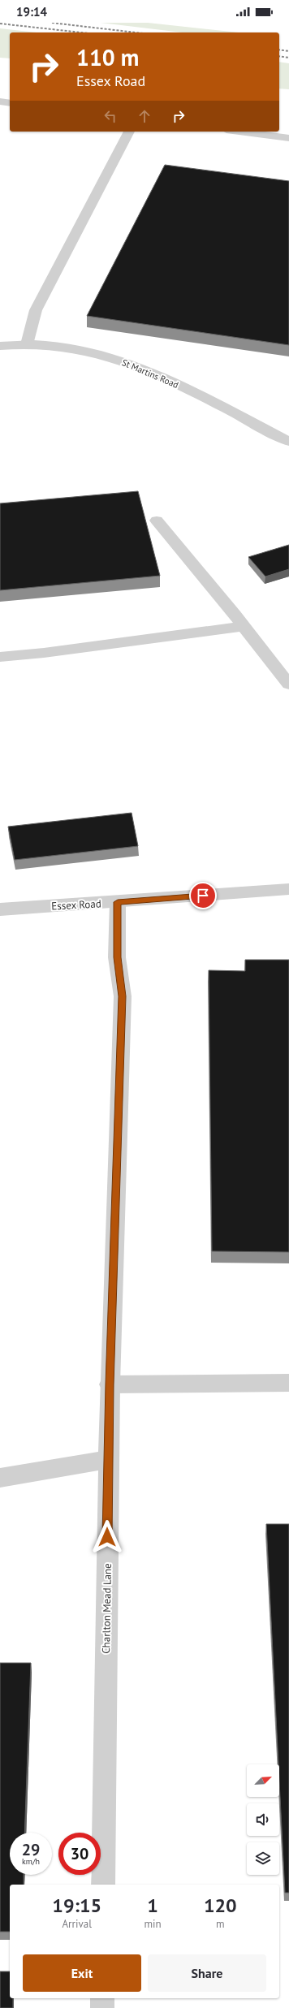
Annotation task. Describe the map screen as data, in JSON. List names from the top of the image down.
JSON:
{
  "streets": {
    "street": ["St Martins Road", "Essex Road", "Charlton Mead Lane"]
  },
  "crossings": [
    ["Essex Road", "Charlton Mead Lane"]
  ],
  "north": "top right",
  "page": {
    "status": "19:14",
    "turn": ["110 m", "Essex Road"],
    "speed": "29 km/h",
    "limit": "30",
    "eta": [
      "19:15",
      "Arrival",
      "1",
      "min",
      "120",
      "m"
    ],
    "buttons": ["Exit", "Share"]
  }
}
